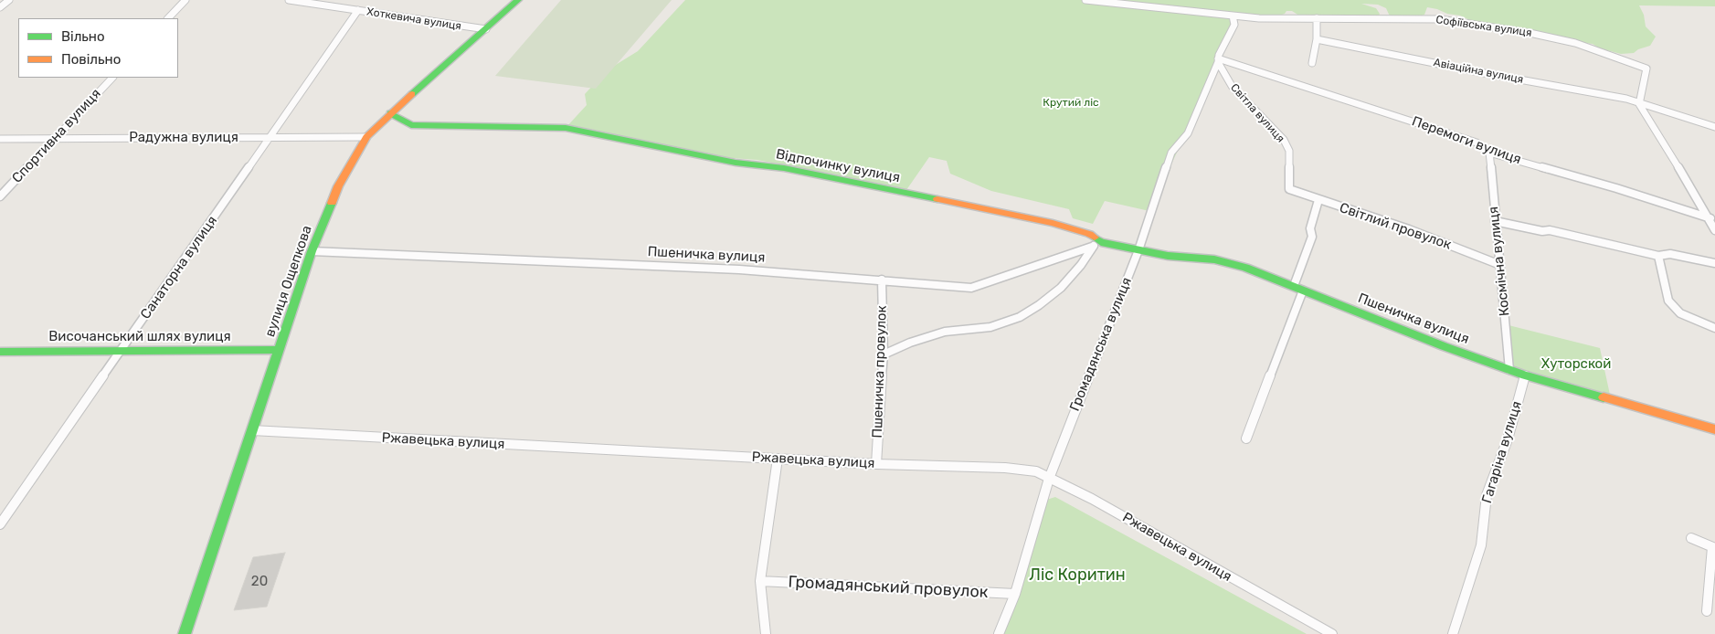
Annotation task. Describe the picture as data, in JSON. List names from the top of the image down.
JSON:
{
  "streets": {
    "main road": [
      "Відпочинку вулиця",
      "Пшеничка вулиця",
      "вулиця Ощепкова",
      "Височанський шлях вулиця"
    ],
    "street": [
      "Хоткевича вулиця",
      "Софіївська вулиця",
      "Авіаційна вулиця",
      "Світла вулиця",
      "Спортивна вулиця",
      "Радужна вулиця",
      "Перемоги вулиця",
      "Світлий провулок",
      "Космічна вулиця",
      "Санаторна вулиця",
      "Громадянська вулиця",
      "Пшеничка провулок",
      "Ржавецька вулиця",
      "Гагаріна вулиця",
      "Громадянський провулок"
    ]
  },
  "crossings": [
    ["Хоткевича вулиця", "Санаторна вулиця"],
    ["Хоткевича вулиця", "вулиця Ощепкова"],
    ["Софіївська вулиця", "Авіаційна вулиця"],
    ["Світла вулиця", "Перемоги вулиця"],
    ["Світла вулиця", "Світлий провулок"],
    ["Світла вулиця", "Громадянська вулиця"],
    ["Спортивна вулиця", "Радужна вулиця"],
    ["Радужна вулиця", "Санаторна вулиця"],
    ["Радужна вулиця", "вулиця Ощепкова"],
    ["Перемоги вулиця", "Космічна вулиця"],
    ["Перемоги вулиця", "Громадянська вулиця"],
    ["Відпочинку вулиця", "Пшеничка вулиця"],
    ["Відпочинку вулиця", "вулиця Ощепкова"],
    ["Світлий провулок", "Космічна вулиця"],
    ["Пшеничка вулиця", "Космічна вулиця"],
    ["Пшеничка вулиця", "вулиця Ощепкова"],
    ["Пшеничка вулиця", "Громадянська вулиця"],
    ["Пшеничка вулиця", "Пшеничка провулок"],
    ["Пшеничка вулиця", "Гагаріна вулиця"],
    ["Санаторна вулиця", "Височанський шлях вулиця"],
    ["вулиця Ощепкова", "Височанський шлях вулиця"],
    ["вулиця Ощепкова", "Ржавецька вулиця"],
    ["Громадянська вулиця", "Ржавецька вулиця"],
    ["Громадянська вулиця", "Громадянський провулок"],
    ["Пшеничка провулок", "Ржавецька вулиця"]
  ],
  "parks": ["Крутий ліс", "Хуторской", "Ліс Коритин"],
  "house_numbers": ["20"],
  "legend": ["Вільно", "Повільно"]
}
